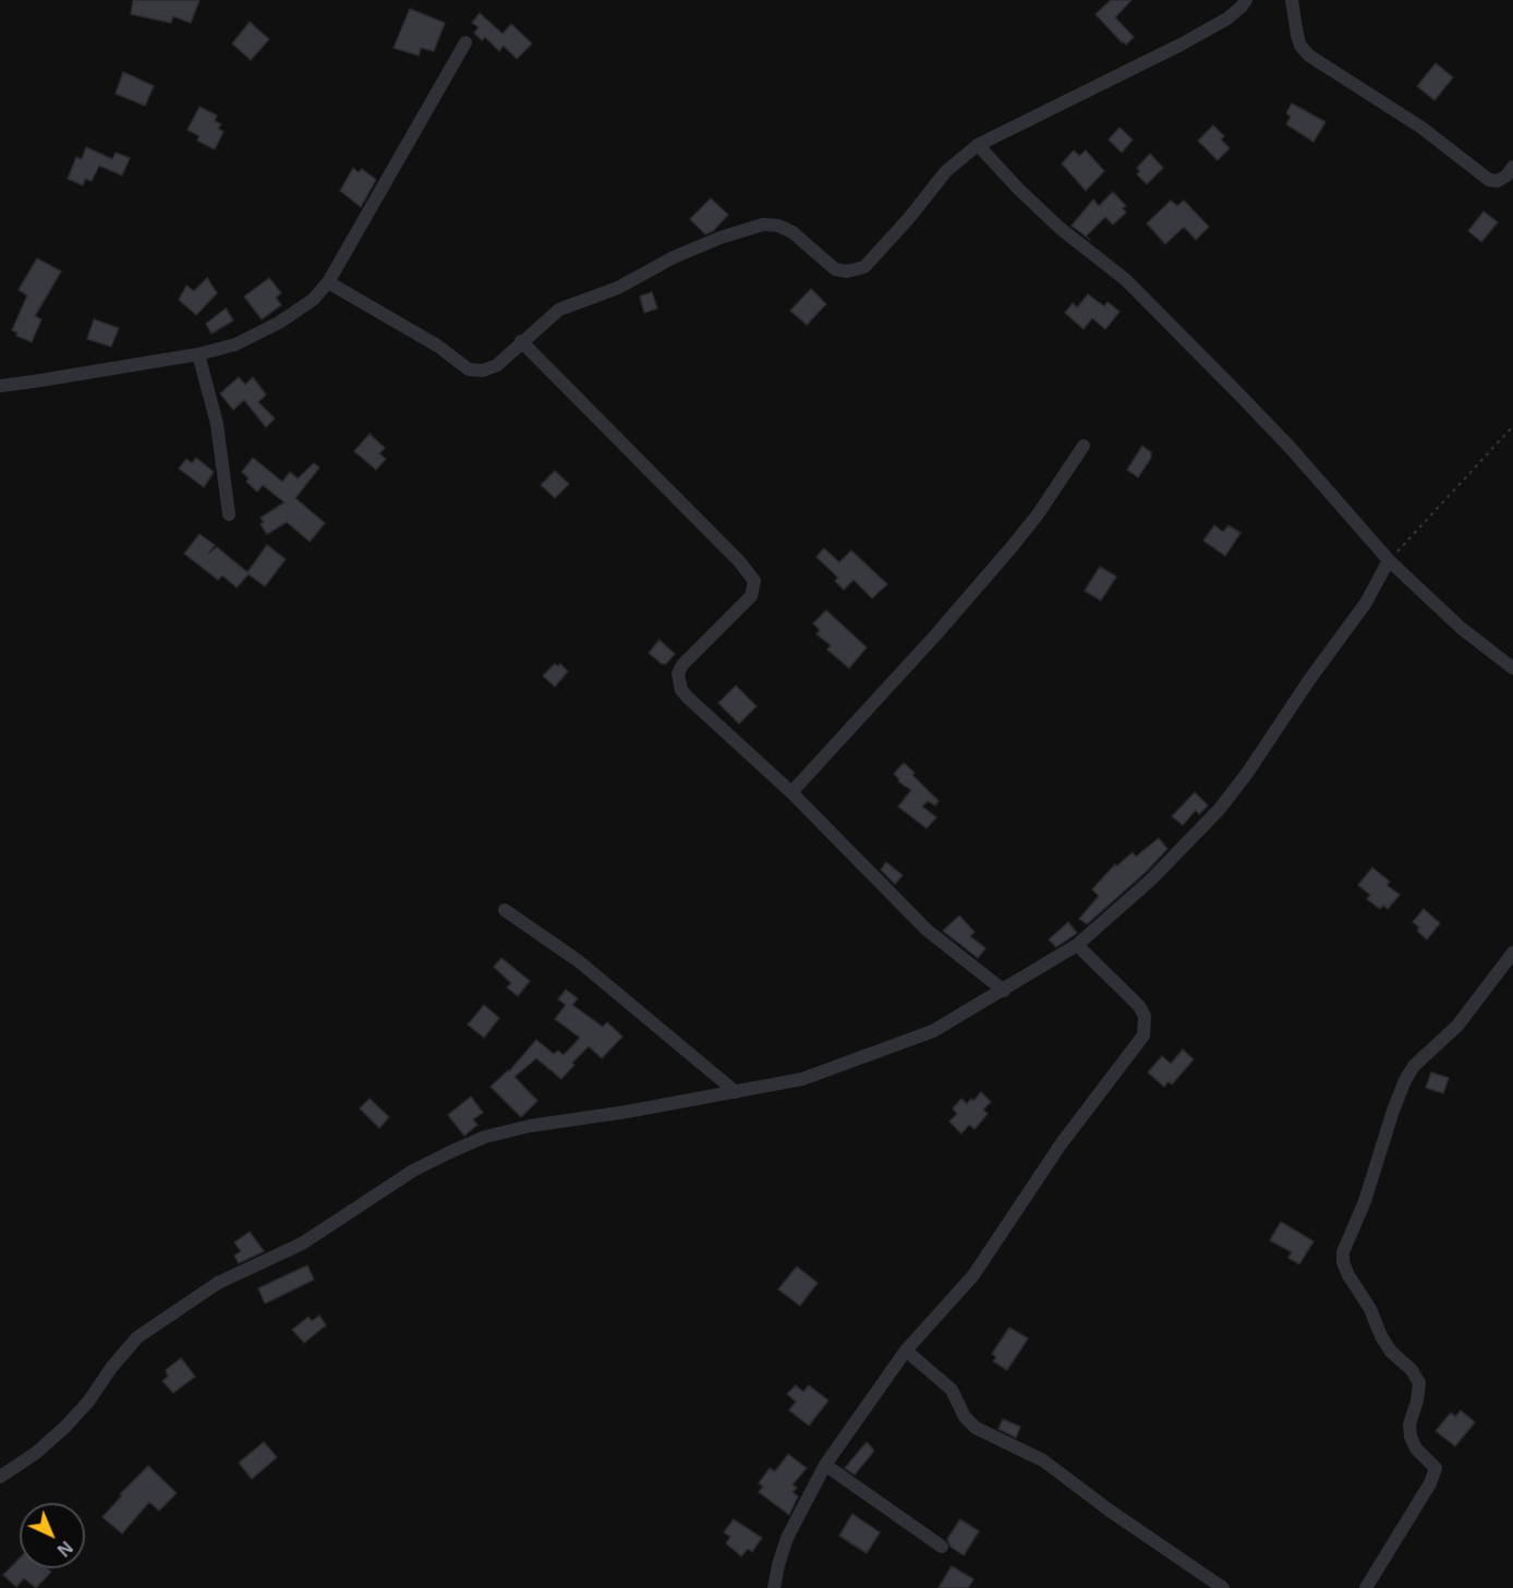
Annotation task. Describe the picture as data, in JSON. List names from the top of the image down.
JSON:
{
  "north": "bottom right"
}
